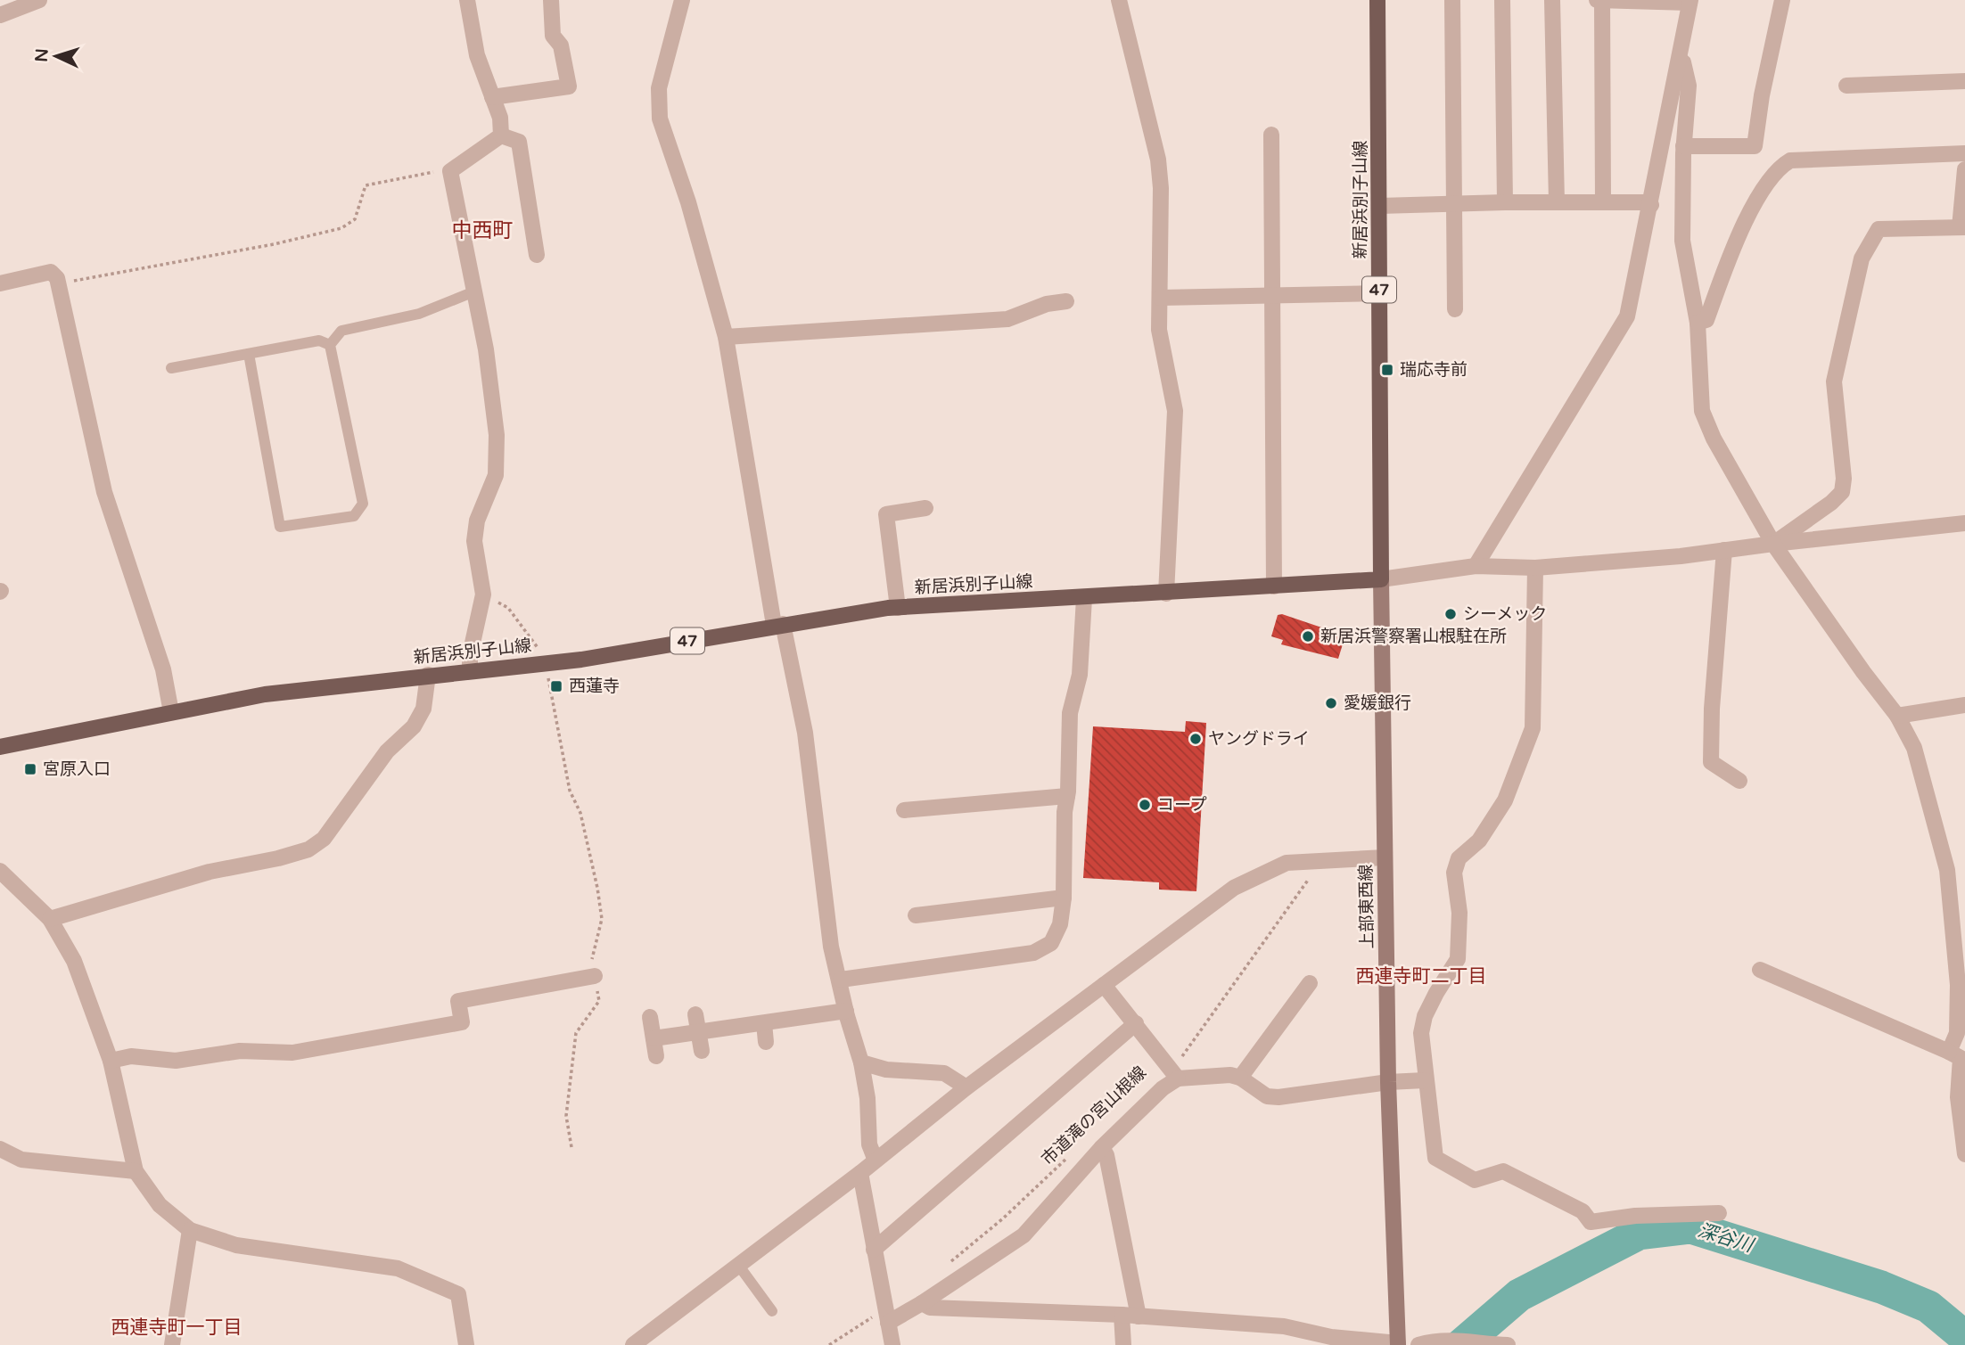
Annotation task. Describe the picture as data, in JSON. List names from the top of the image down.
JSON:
{
  "streets": {
    "main road": ["新居浜別子山線", "47"],
    "street": ["上部東西線"],
    "path": ["市道滝の宮山根線"]
  },
  "crossings": [
    ["新居浜別子山線", "上部東西線"]
  ],
  "districts": ["中西町", "西連寺町二丁目", "西連寺町一丁目"],
  "water": ["深谷川"],
  "places": {
    "transit": ["瑞応寺前", "西蓮寺", "宮原入口"],
    "other": [
      "シーメック",
      "新居浜警察署山根駐在所",
      "愛媛銀行",
      "ヤングドライ",
      "コープ"
    ]
  },
  "north": "left"
}
